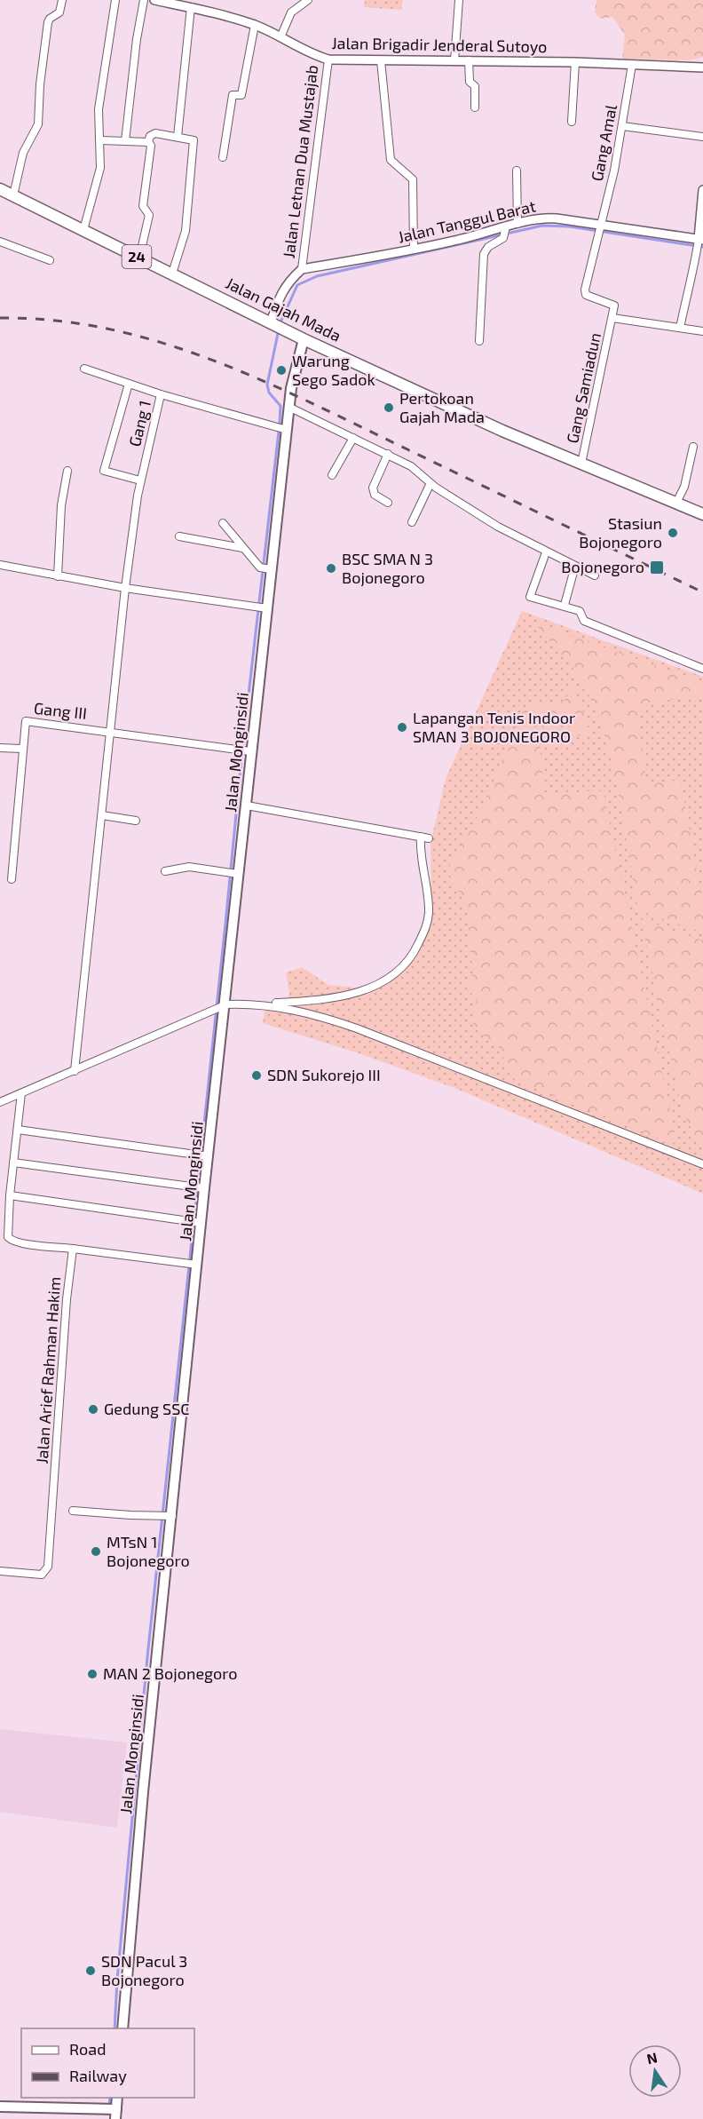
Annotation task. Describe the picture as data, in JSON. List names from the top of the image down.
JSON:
{
  "streets": {
    "highway": ["24", "Jalan Gajah Mada"],
    "main road": ["Jalan Monginsidi"],
    "street": [
      "Jalan Brigadir Jenderal Sutoyo",
      "Gang Amal",
      "Jalan Letnan Dua Mustajab",
      "Jalan Tanggul Barat",
      "Gang Samiadun",
      "Gang 1",
      "Gang III",
      "Jalan Arief Rahman Hakim"
    ]
  },
  "crossings": [
    ["Jalan Brigadir Jenderal Sutoyo", "Gang Amal"],
    ["Jalan Brigadir Jenderal Sutoyo", "Jalan Letnan Dua Mustajab"],
    ["Gang Amal", "Jalan Tanggul Barat"],
    ["Gang Amal", "Gang Samiadun"],
    ["Jalan Letnan Dua Mustajab", "Jalan Tanggul Barat"],
    ["Jalan Letnan Dua Mustajab", "Jalan Gajah Mada"],
    ["Jalan Gajah Mada", "Gang Samiadun"],
    ["Jalan Gajah Mada", "Jalan Monginsidi"],
    ["Gang 1", "Gang III"],
    ["Gang 1", "Jalan Monginsidi"],
    ["Gang III", "Jalan Monginsidi"]
  ],
  "places": {
    "other": [
      "Warung Sego Sadok",
      "Pertokoan Gajah Mada",
      "Stasiun Bojonegoro",
      "BSC SMA N 3 Bojonegoro",
      "Lapangan Tenis Indoor SMAN 3 BOJONEGORO",
      "SDN Sukorejo III",
      "Gedung SSC",
      "MTsN 1 Bojonegoro",
      "MAN 2 Bojonegoro",
      "SDN Pacul 3 Bojonegoro"
    ],
    "transit": ["Bojonegoro"]
  },
  "legend": ["Road", "Railway"],
  "north": "top"
}
